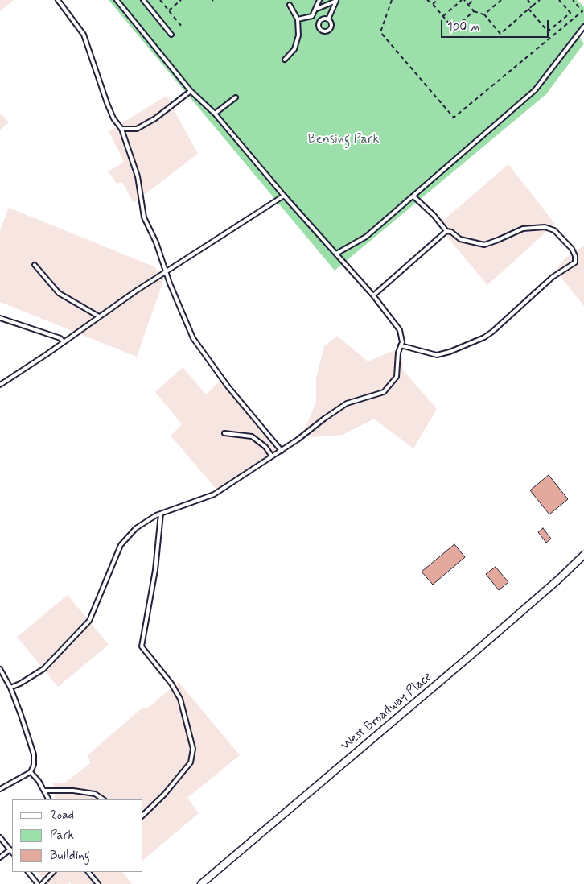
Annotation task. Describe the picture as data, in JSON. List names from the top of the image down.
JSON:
{
  "streets": {
    "street": ["West Broadway Place"]
  },
  "parks": ["Bensing Park"],
  "legend": ["Road", "Park", "Building"],
  "scale_bar": "100 m"
}
